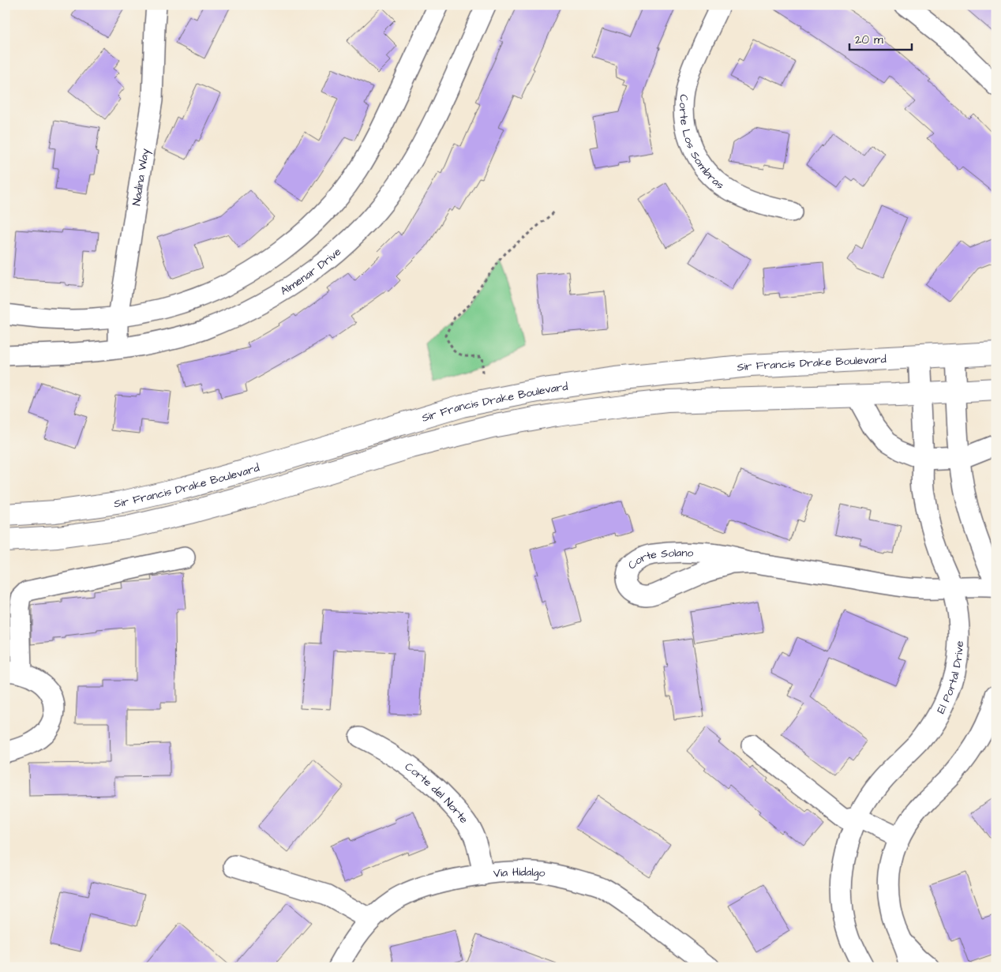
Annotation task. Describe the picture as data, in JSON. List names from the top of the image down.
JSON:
{
  "streets": {
    "main road": ["Sir Francis Drake Boulevard"],
    "street": [
      "Corte Los Sombras",
      "Nadina Way",
      "Almenar Drive",
      "Corte Solano",
      "El Portal Drive",
      "Corte del Norte",
      "Via Hidalgo"
    ]
  },
  "crossings": [
    ["Nadina Way", "Almenar Drive"],
    ["Sir Francis Drake Boulevard", "El Portal Drive"],
    ["Corte Solano", "El Portal Drive"],
    ["Corte del Norte", "Via Hidalgo"]
  ],
  "scale_bar": "20 m"
}
